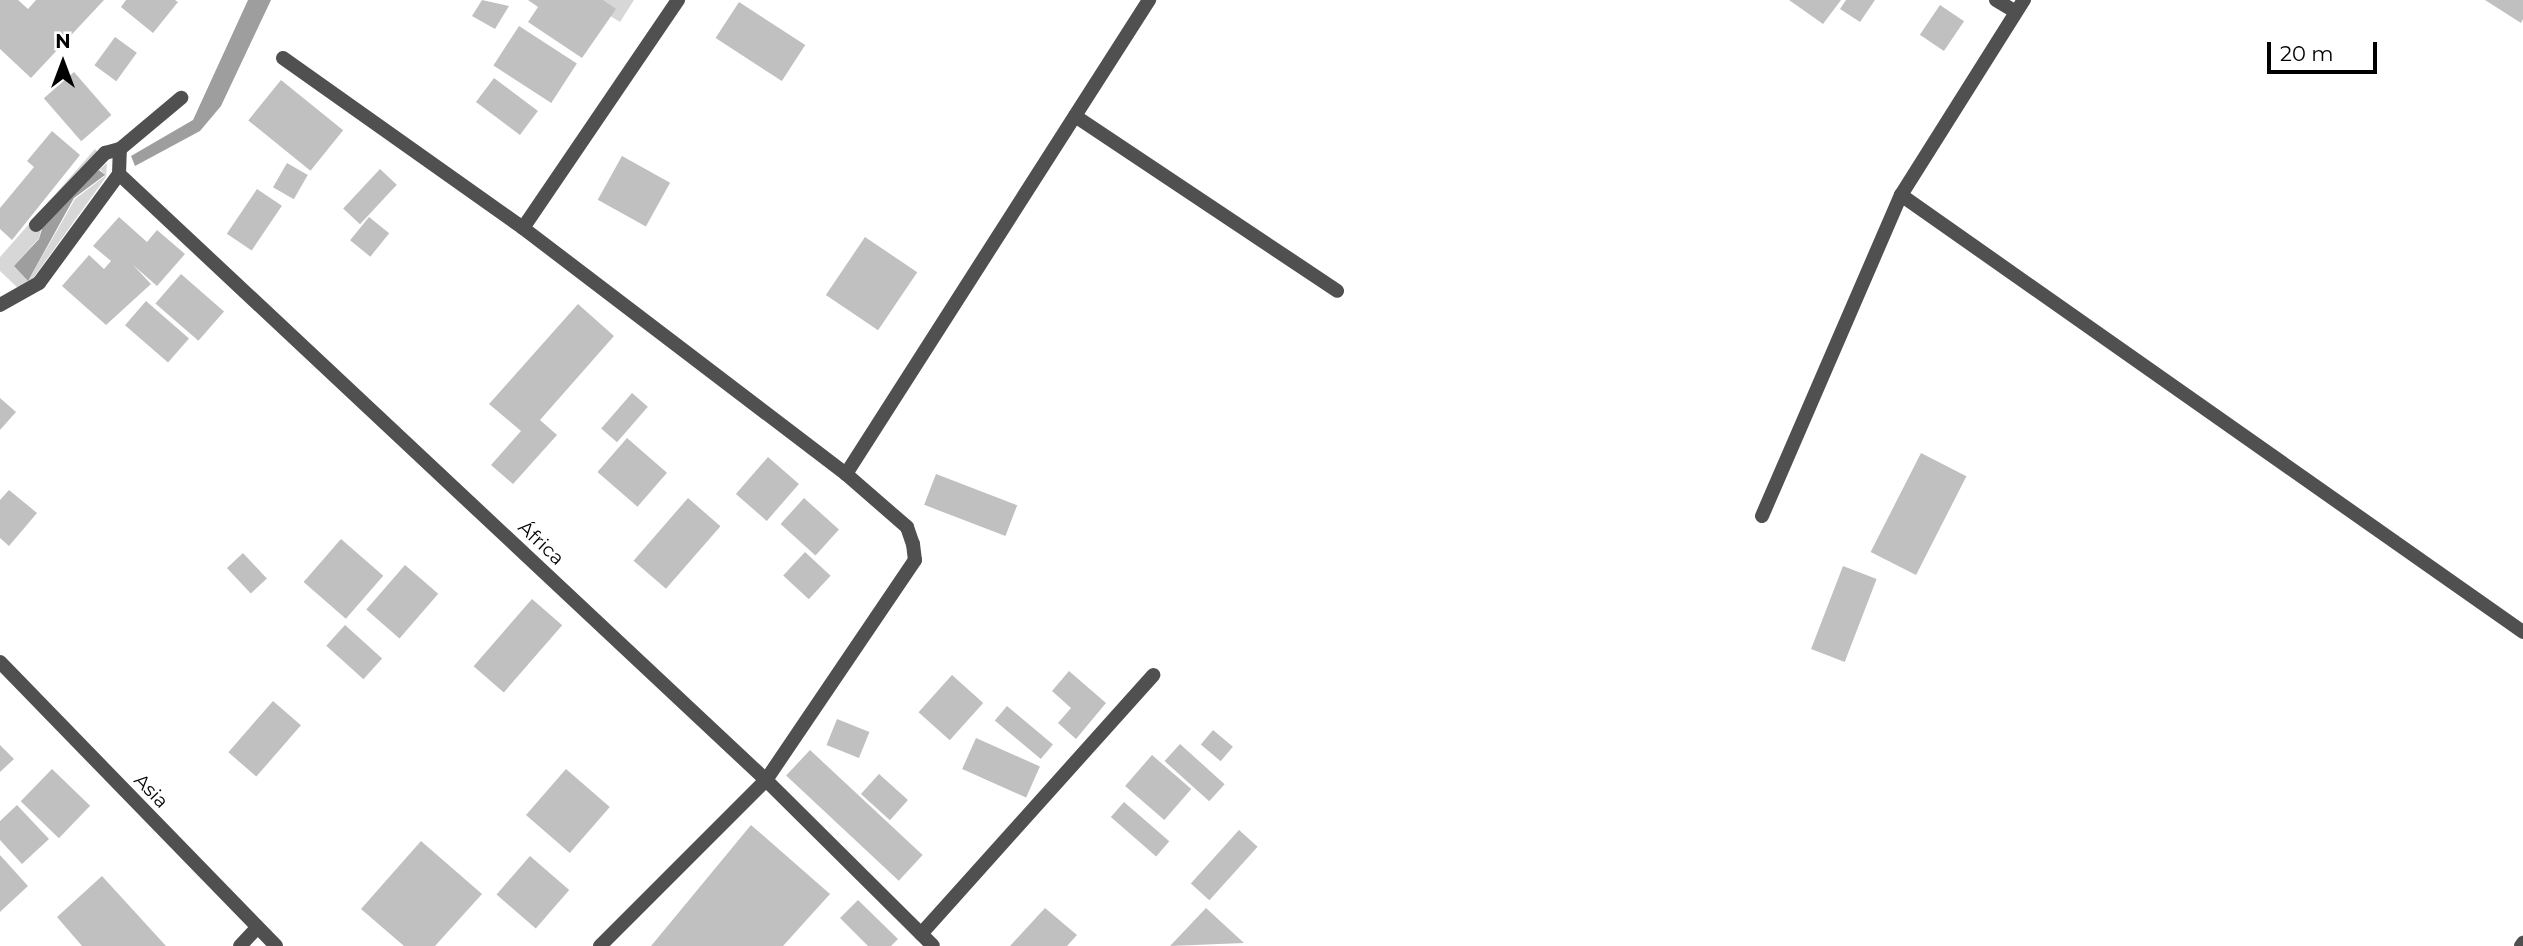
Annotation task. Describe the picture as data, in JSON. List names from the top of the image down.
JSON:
{
  "streets": {
    "street": ["África", "Asia"]
  },
  "scale_bar": "20 m",
  "north": "top"
}
